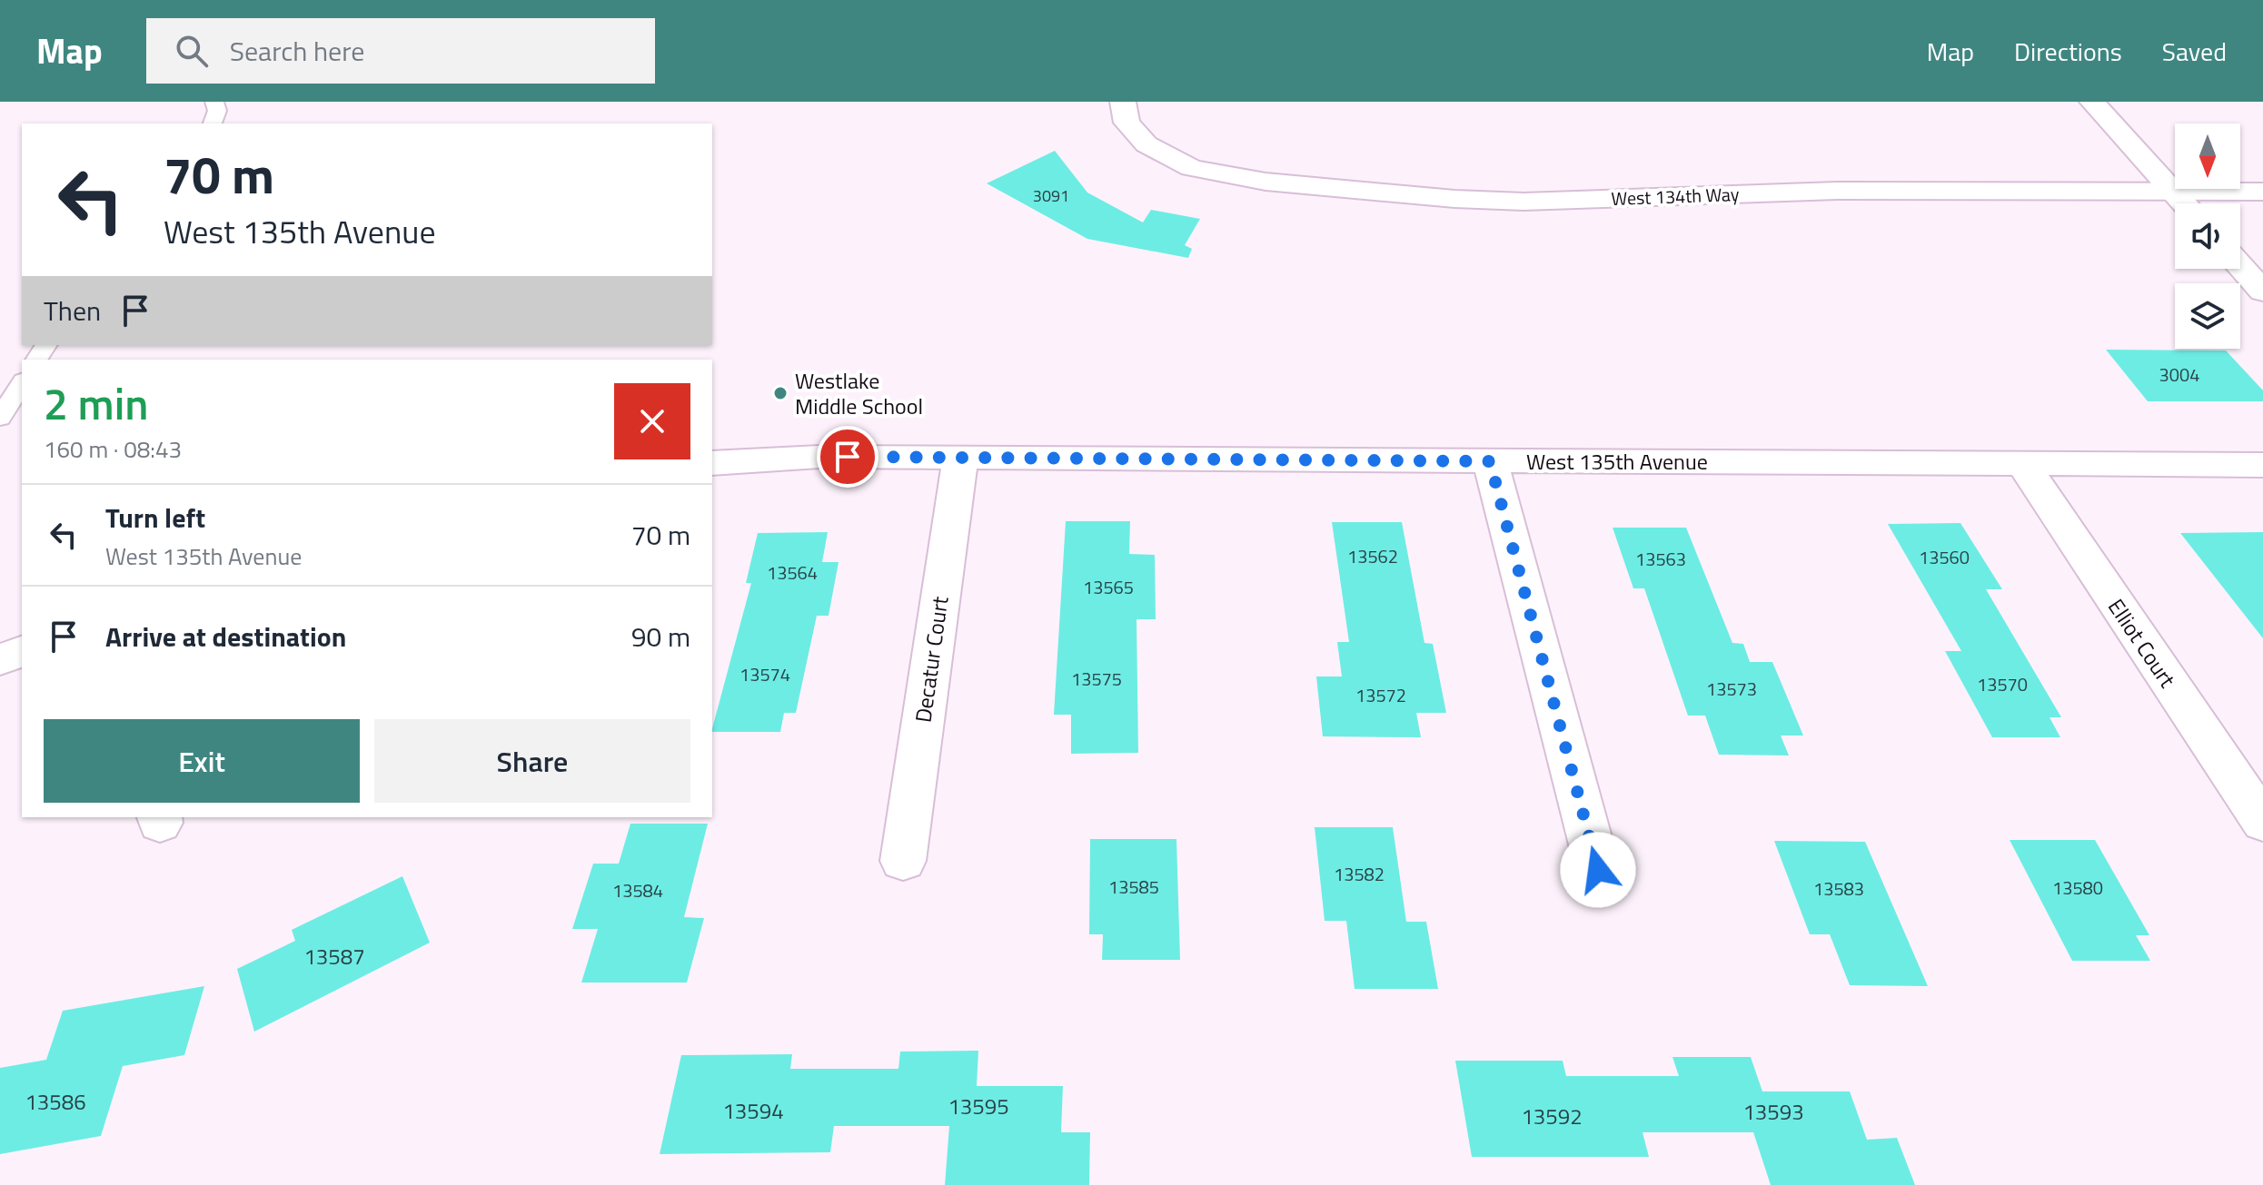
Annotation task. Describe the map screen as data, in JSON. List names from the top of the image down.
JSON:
{
  "streets": {
    "street": [
      "West 134th Way",
      "West 135th Avenue",
      "Elliot Court",
      "Decatur Court"
    ]
  },
  "crossings": [
    ["West 135th Avenue", "Elliot Court"],
    ["West 135th Avenue", "Decatur Court"]
  ],
  "places": ["Westlake Middle School"],
  "house_numbers": [
    "3091",
    "3004",
    "13562",
    "13560",
    "13563",
    "13564",
    "13565",
    "13574",
    "13575",
    "13570",
    "13573",
    "13572",
    "13582",
    "13585",
    "13580",
    "13583",
    "13584",
    "13587",
    "13586",
    "13595",
    "13594",
    "13593",
    "13592"
  ],
  "north": "bottom",
  "page": {
    "header": "Map",
    "search": "Search here",
    "nav": ["Map", "Directions", "Saved"],
    "turn": ["70 m", "West 135th Avenue"],
    "then": "Then",
    "heading": ["2 min", "160 m · 08:43"],
    "list": [
      {
        "name": "Turn left",
        "note": "West 135th Avenue",
        "value": "70 m"
      },
      {
        "name": "Arrive at destination",
        "value": "90 m"
      }
    ],
    "buttons": ["Exit", "Share"]
  }
}
